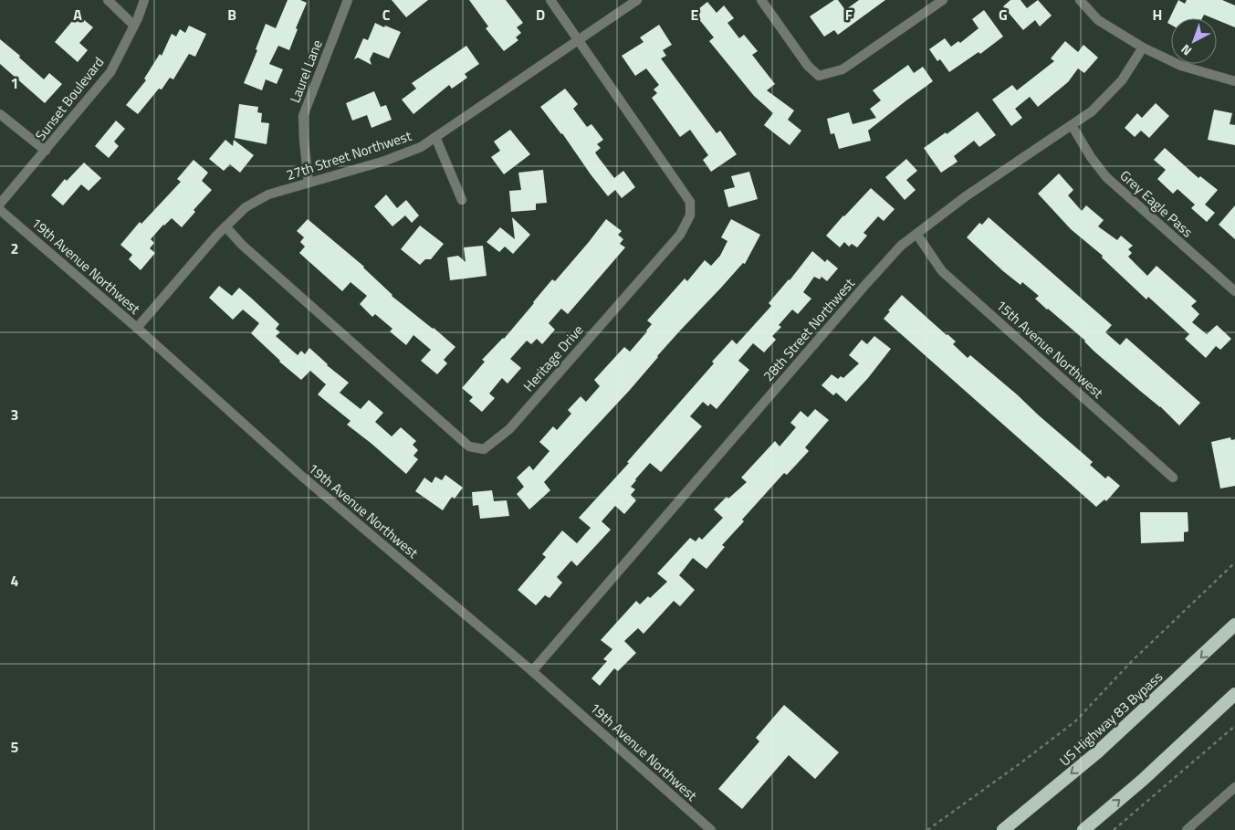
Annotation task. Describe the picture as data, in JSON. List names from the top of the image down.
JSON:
{
  "streets": {
    "highway": ["US Highway 83 Bypass"],
    "street": [
      "Laurel Lane",
      "Sunset Boulevard",
      "27th Street Northwest",
      "Grey Eagle Pass",
      "19th Avenue Northwest",
      "28th Street Northwest",
      "15th Avenue Northwest",
      "Heritage Drive"
    ]
  },
  "crossings": [
    ["Laurel Lane", "27th Street Northwest"],
    ["27th Street Northwest", "19th Avenue Northwest"],
    ["27th Street Northwest", "Heritage Drive"],
    ["Grey Eagle Pass", "28th Street Northwest"],
    ["19th Avenue Northwest", "28th Street Northwest"],
    ["28th Street Northwest", "15th Avenue Northwest"]
  ],
  "north": "bottom left",
  "grid": {
    "columns": [
      "A",
      "B",
      "C",
      "D",
      "E",
      "F",
      "G",
      "H"
    ],
    "rows": [
      "1",
      "2",
      "3",
      "4",
      "5"
    ]
  }
}
